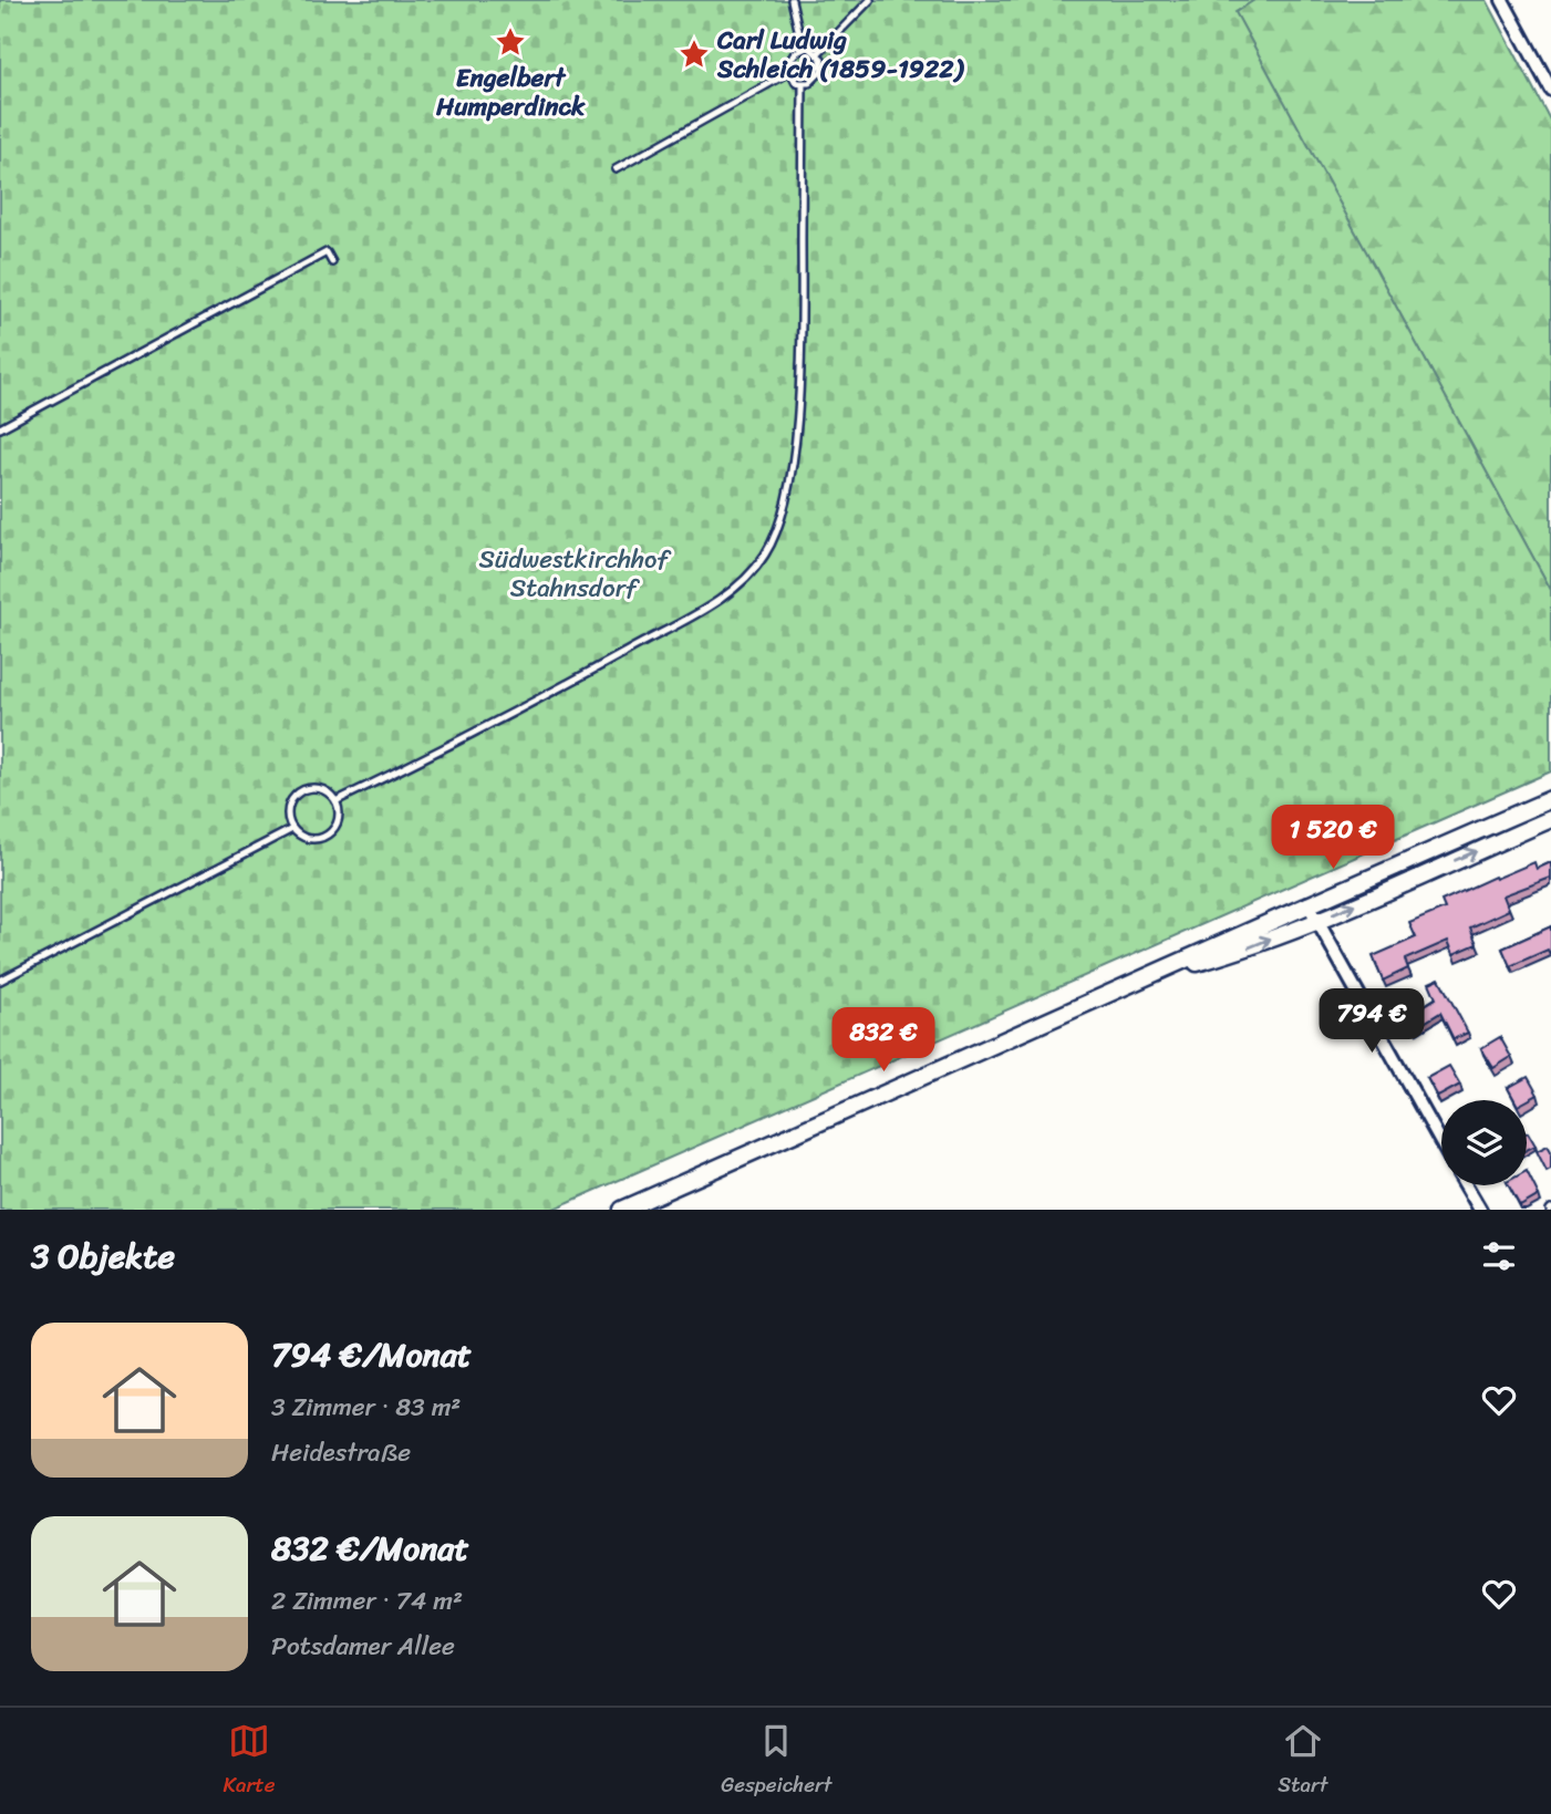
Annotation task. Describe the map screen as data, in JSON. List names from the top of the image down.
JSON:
{
  "parks": ["Südwestkirchhof Stahnsdorf"],
  "places": {
    "place": ["Engelbert Humperdinck", "Carl Ludwig Schleich (1859-1922)"]
  },
  "page": {
    "price": ["1 520 €", "794 €", "832 €"],
    "heading": "3 Objekte",
    "list": [
      {
        "name": "794 €/Monat",
        "note": "3 Zimmer · 83 m² · Heidestraße"
      },
      {
        "name": "832 €/Monat",
        "note": "2 Zimmer · 74 m² · Potsdamer Allee"
      }
    ],
    "tabs": ["Karte", "Gespeichert", "Start"]
  }
}
